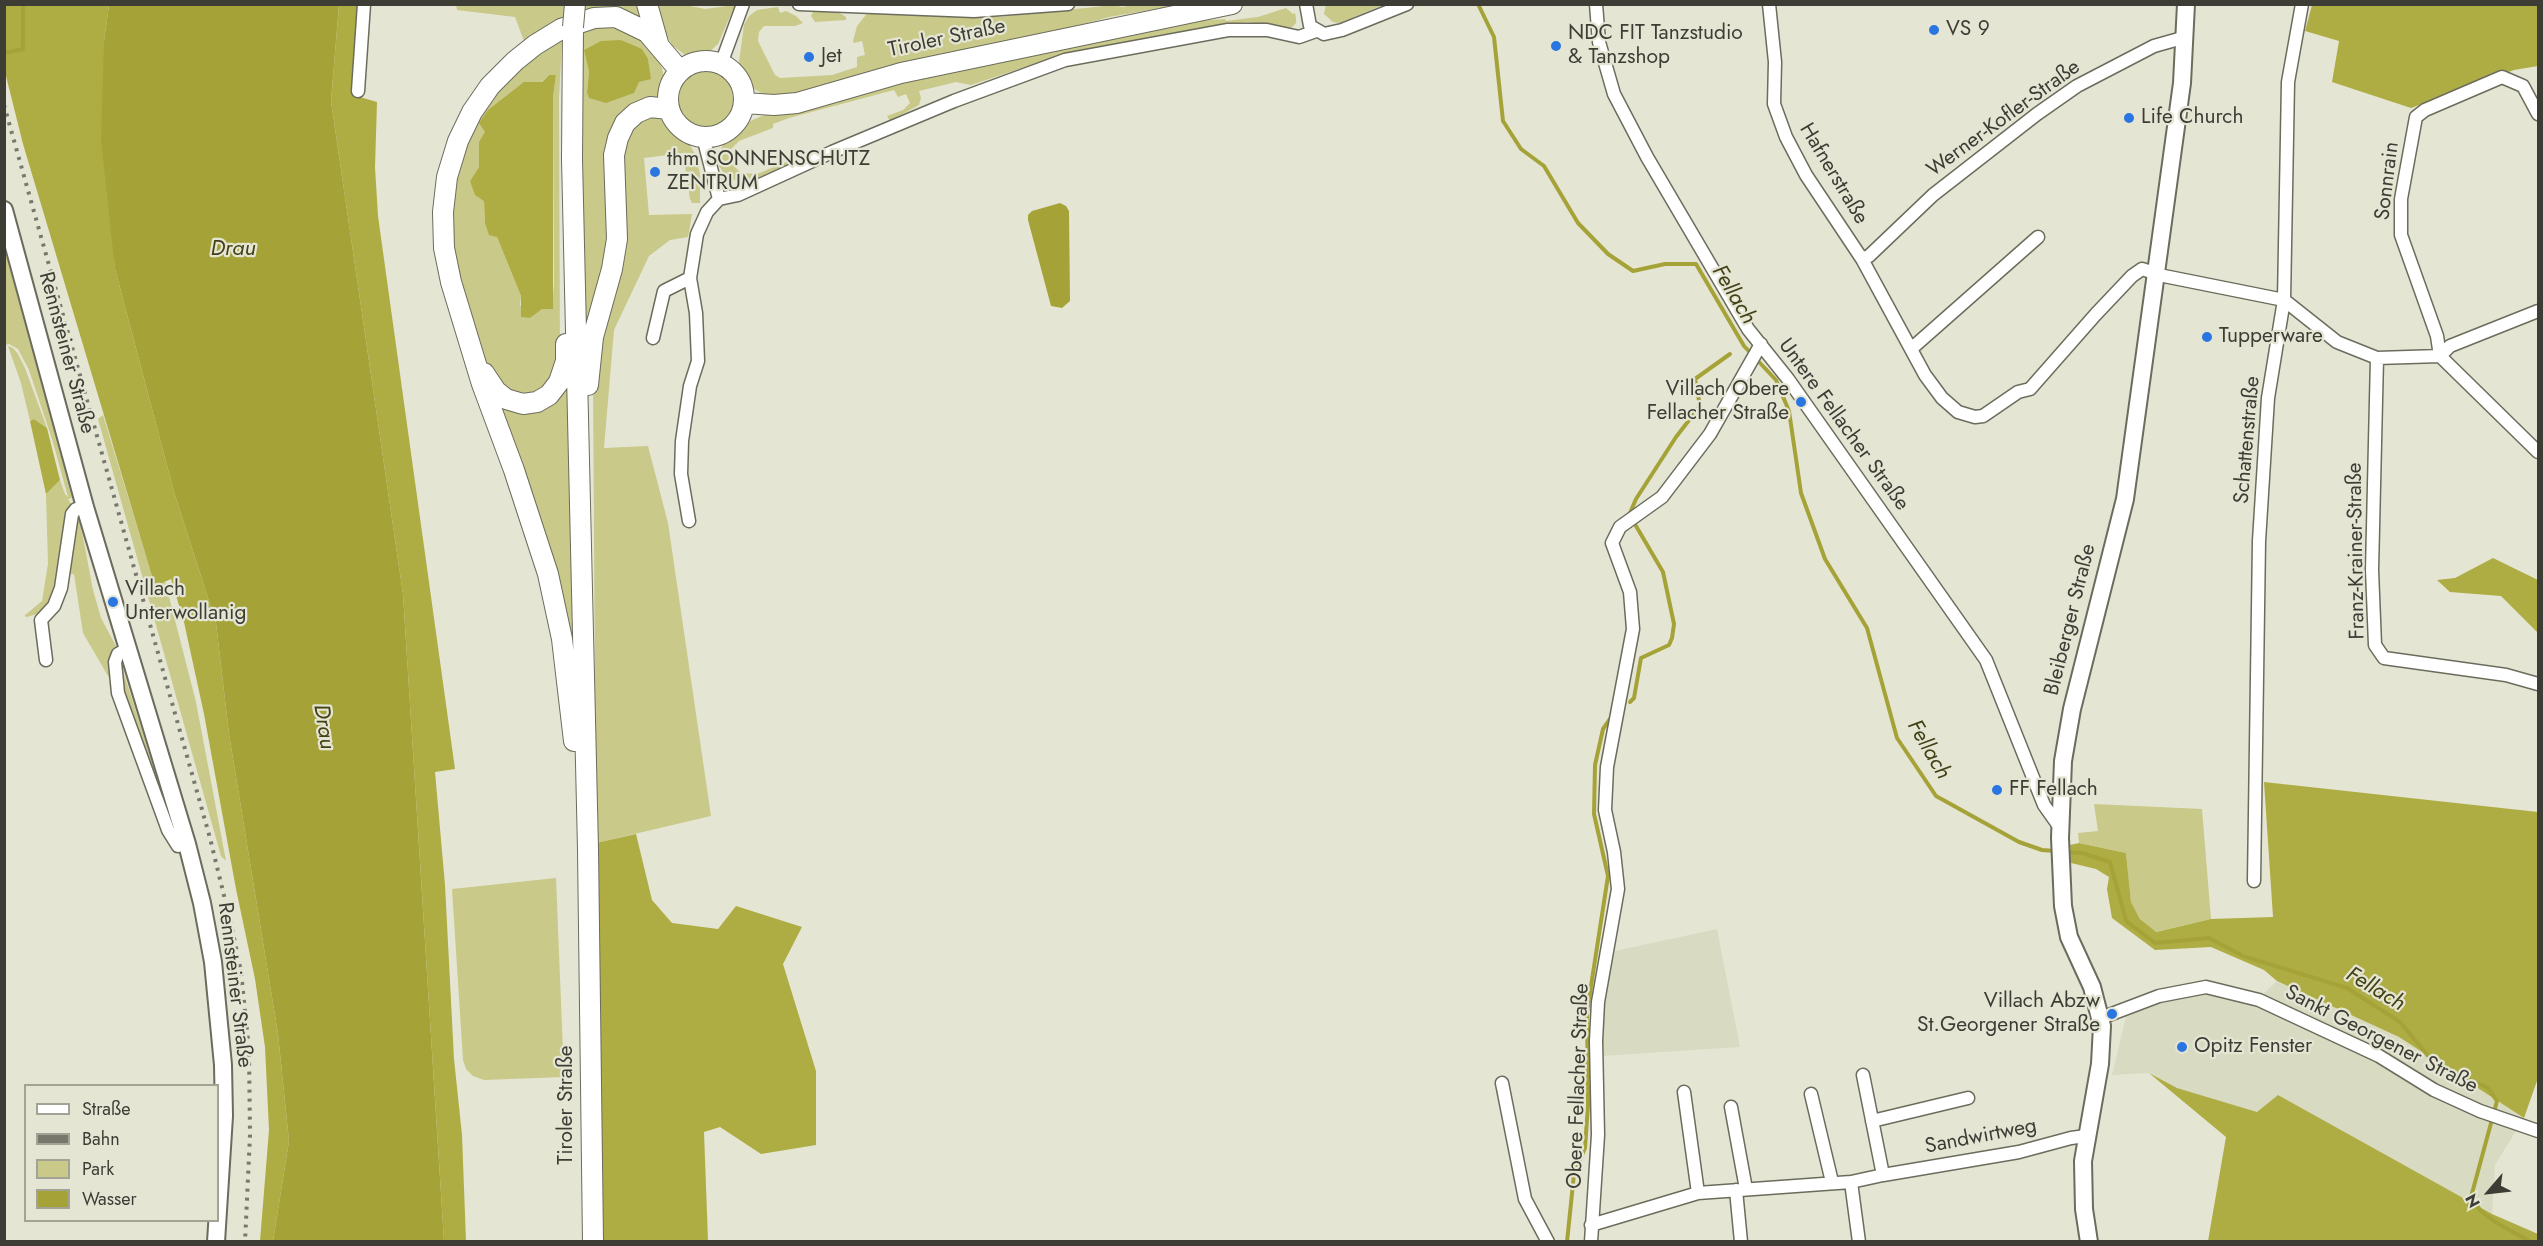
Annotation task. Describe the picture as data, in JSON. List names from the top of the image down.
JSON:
{
  "streets": {
    "main road": ["Tiroler Straße", "Rennsteiner Straße", "Bleiberger Straße"],
    "street": [
      "Werner-Kofler-Straße",
      "Hafnerstraße",
      "Sonnrain",
      "Untere Fellacher Straße",
      "Schattenstraße",
      "Franz-Krainer-Straße",
      "Sankt Georgener Straße",
      "Obere Fellacher Straße",
      "Sandwirtweg"
    ]
  },
  "crossings": [
    ["Werner-Kofler-Straße", "Hafnerstraße"],
    ["Werner-Kofler-Straße", "Bleiberger Straße"],
    ["Hafnerstraße", "Bleiberger Straße"],
    ["Untere Fellacher Straße", "Bleiberger Straße"],
    ["Untere Fellacher Straße", "Obere Fellacher Straße"],
    ["Bleiberger Straße", "Sankt Georgener Straße"],
    ["Bleiberger Straße", "Sandwirtweg"],
    ["Obere Fellacher Straße", "Sandwirtweg"]
  ],
  "water": ["Drau", "Fellach"],
  "places": [
    "VS 9",
    "NDC FIT Tanzstudio & Tanzshop",
    "Jet",
    "Life Church",
    "thm SONNENSCHUTZ ZENTRUM",
    "Tupperware",
    "Villach Obere Fellacher Straße",
    "Villach Unterwollanig",
    "FF Fellach",
    "Villach Abzw St.Georgener Straße",
    "Opitz Fenster"
  ],
  "legend": [
    "Straße",
    "Bahn",
    "Park",
    "Wasser"
  ],
  "north": "bottom left"
}
